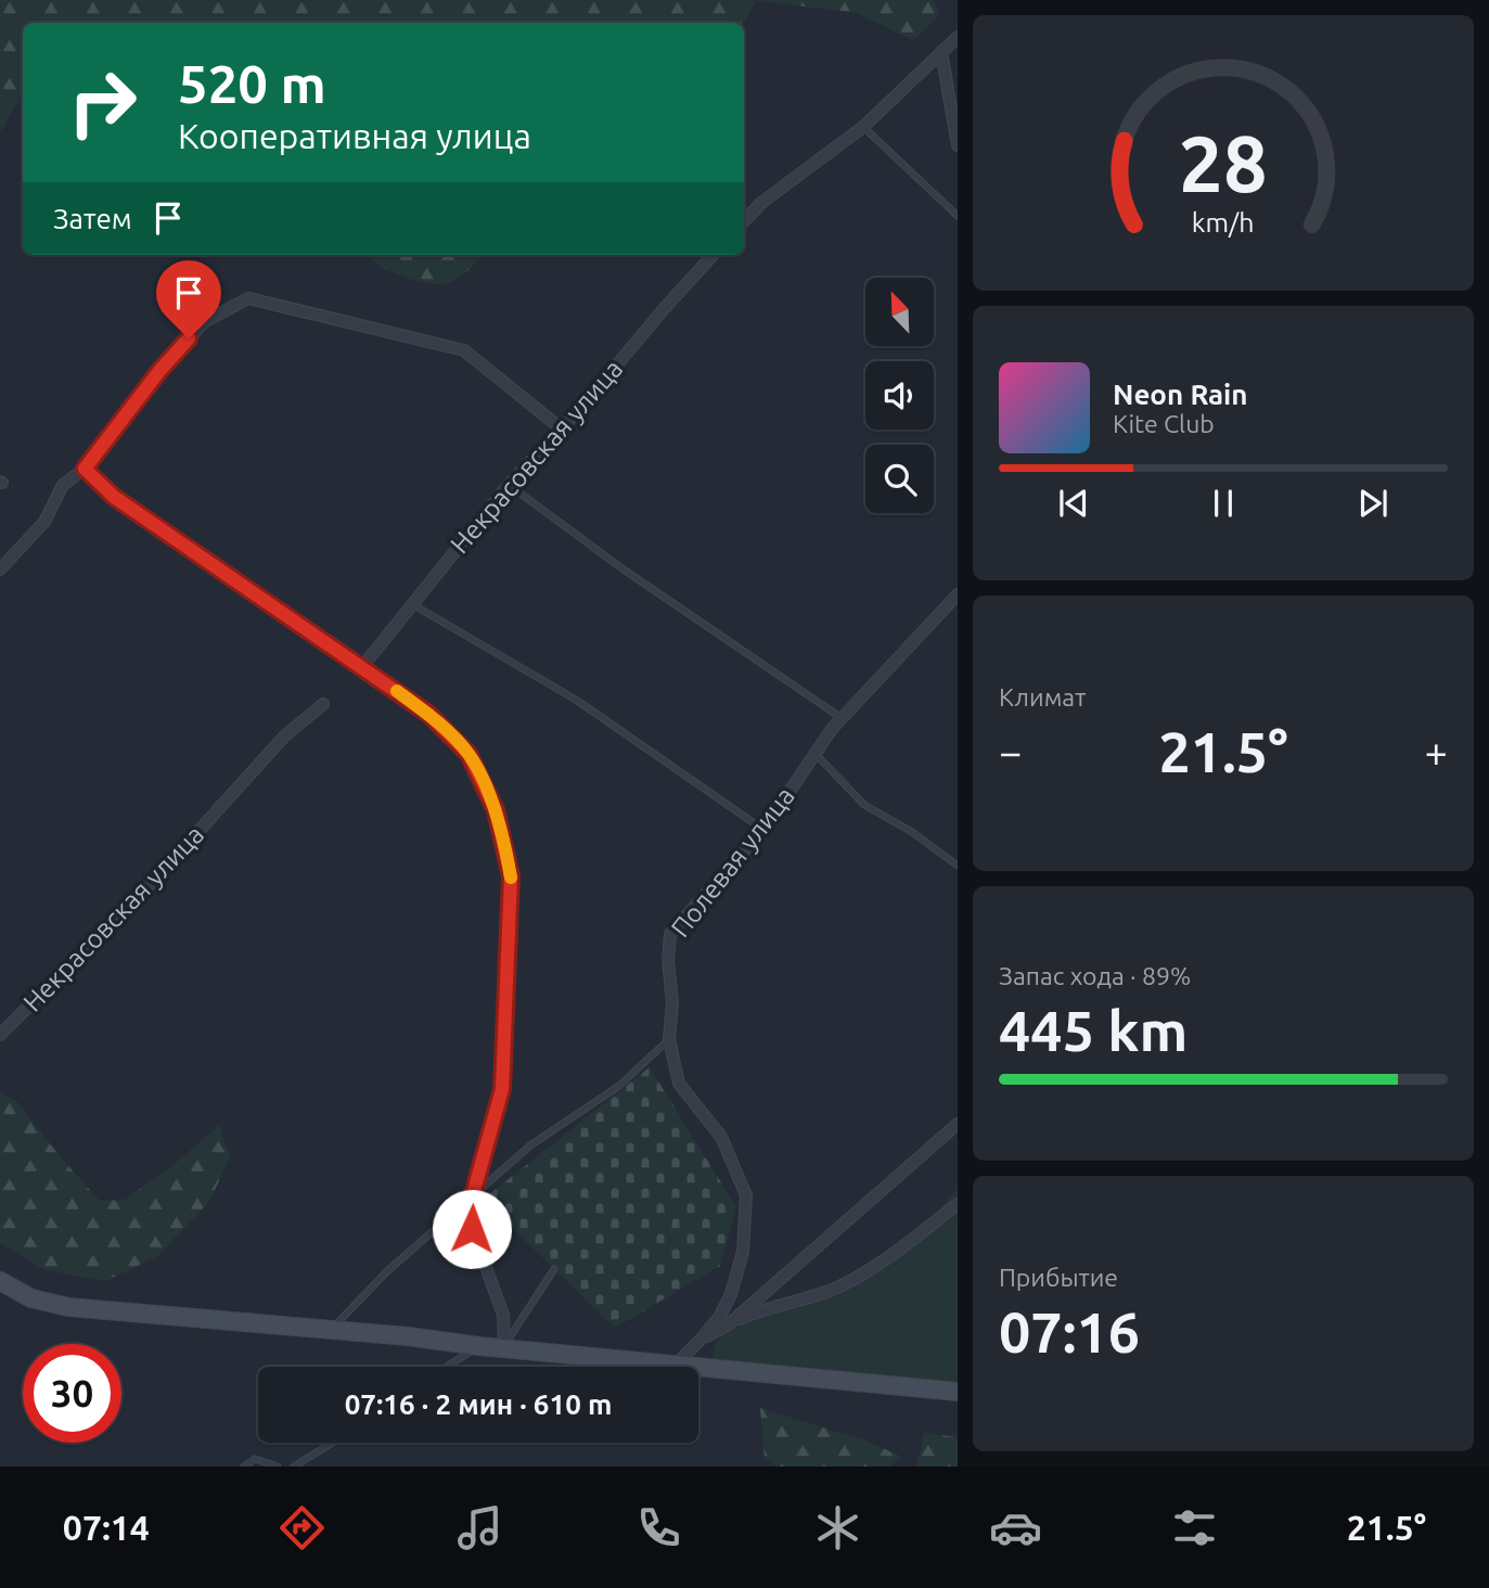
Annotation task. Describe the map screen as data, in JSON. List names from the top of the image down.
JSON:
{
  "streets": {
    "street": ["Некрасовская улица", "Полевая улица"]
  },
  "north": "top left",
  "page": {
    "turn": ["520 m", "Кооперативная улица"],
    "then": "Затем",
    "song": ["Neon Rain", "Kite Club"],
    "tile": [
      "Климат",
      ["Запас хода · 89%", "445 km"],
      ["Прибытие", "07:16"]
    ],
    "heat": ["−", "21.5°", "+"],
    "limit": "30",
    "trip": "07:16 · 2 мин · 610 m",
    "tabs": ["07:14", "21.5°"],
    "gauge": ["28", "km/h"]
  }
}
